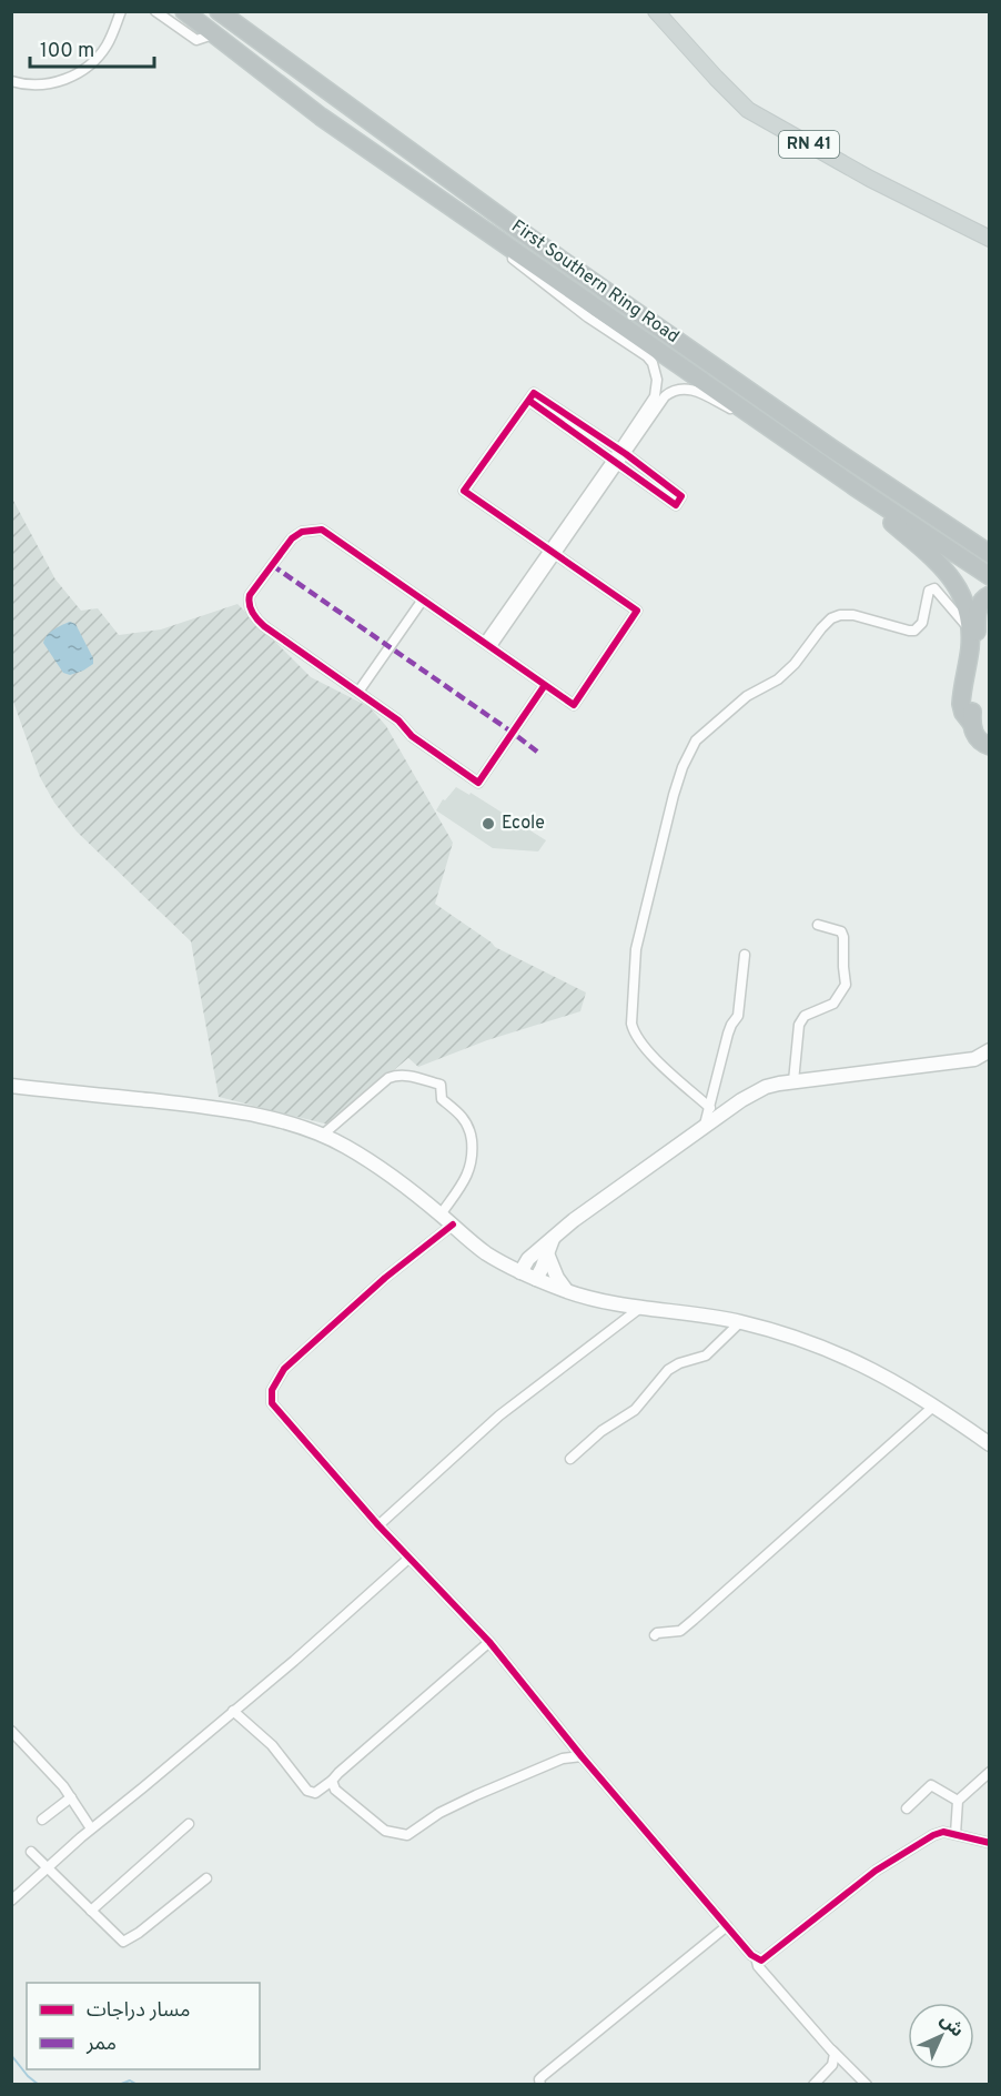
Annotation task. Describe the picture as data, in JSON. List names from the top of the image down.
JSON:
{
  "streets": {
    "highway": ["First Southern Ring Road"],
    "main road": ["RN 41"]
  },
  "places": ["Ecole"],
  "legend": ["مسار دراجات", "ممر"],
  "scale_bar": "100 m",
  "north": "top right"
}
